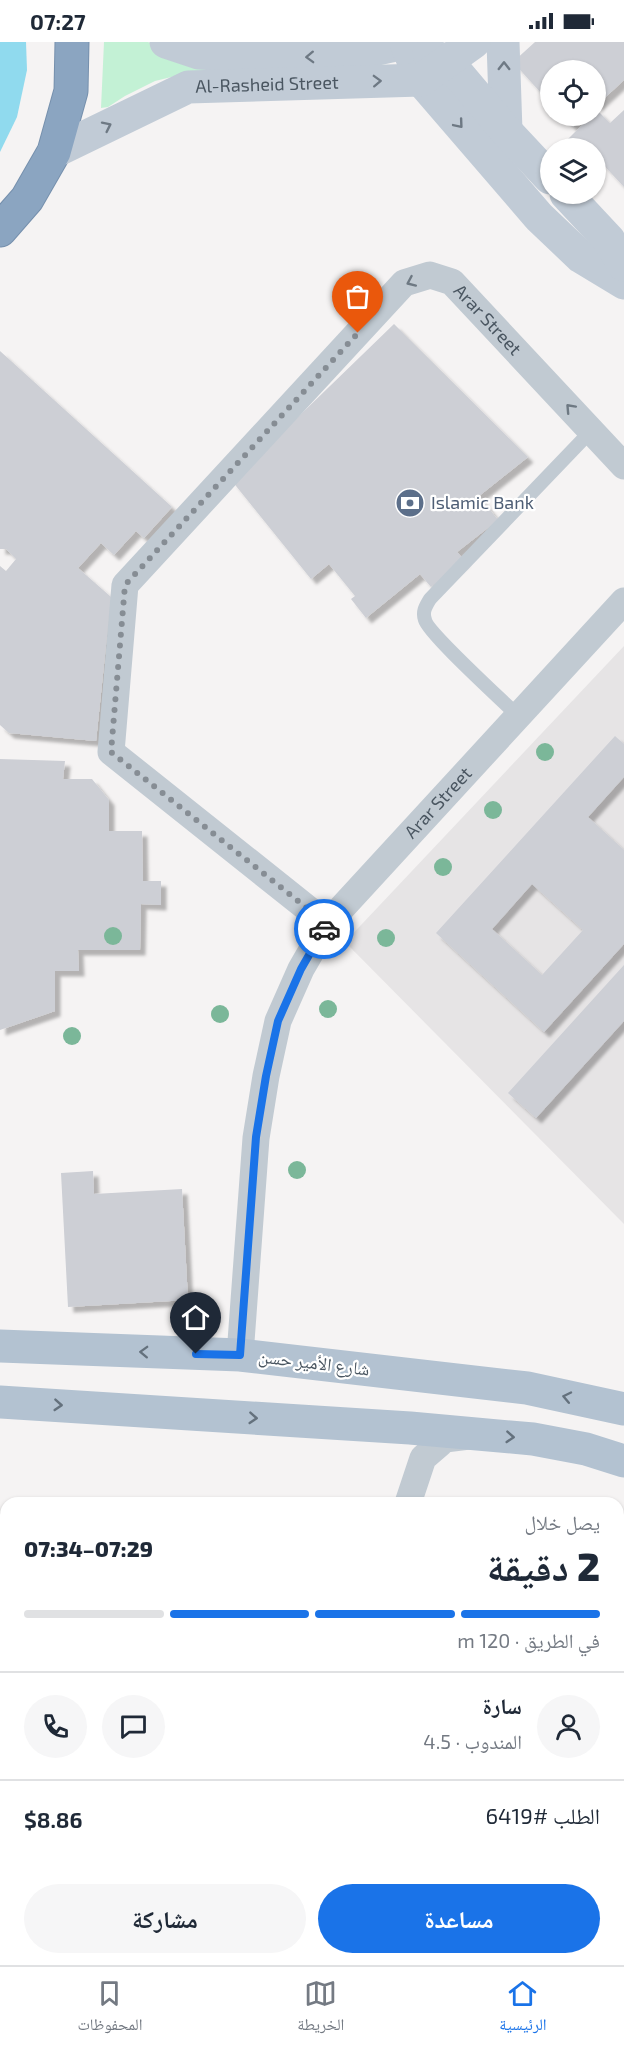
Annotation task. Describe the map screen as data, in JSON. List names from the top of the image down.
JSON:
{
  "streets": {
    "main road": ["Al-Rasheid Street", "شارع الأمير حسن"],
    "street": ["Arar Street"]
  },
  "crossings": [
    ["Arar Street", "شارع الأمير حسن"]
  ],
  "places": {
    "bank": ["Islamic Bank"]
  },
  "page": {
    "status": "07:27",
    "heading": ["2 دقيقة", "يصل خلال", "07:29–07:34"],
    "panel": [
      "سارة",
      "المندوب · 4.5",
      "الطلب #6419",
      "$8.86"
    ],
    "bar": "في الطريق · 120 m",
    "buttons": ["مساعدة", "مشاركة"],
    "tabs": ["الرئيسية", "الخريطة", "المحفوظات"]
  }
}
